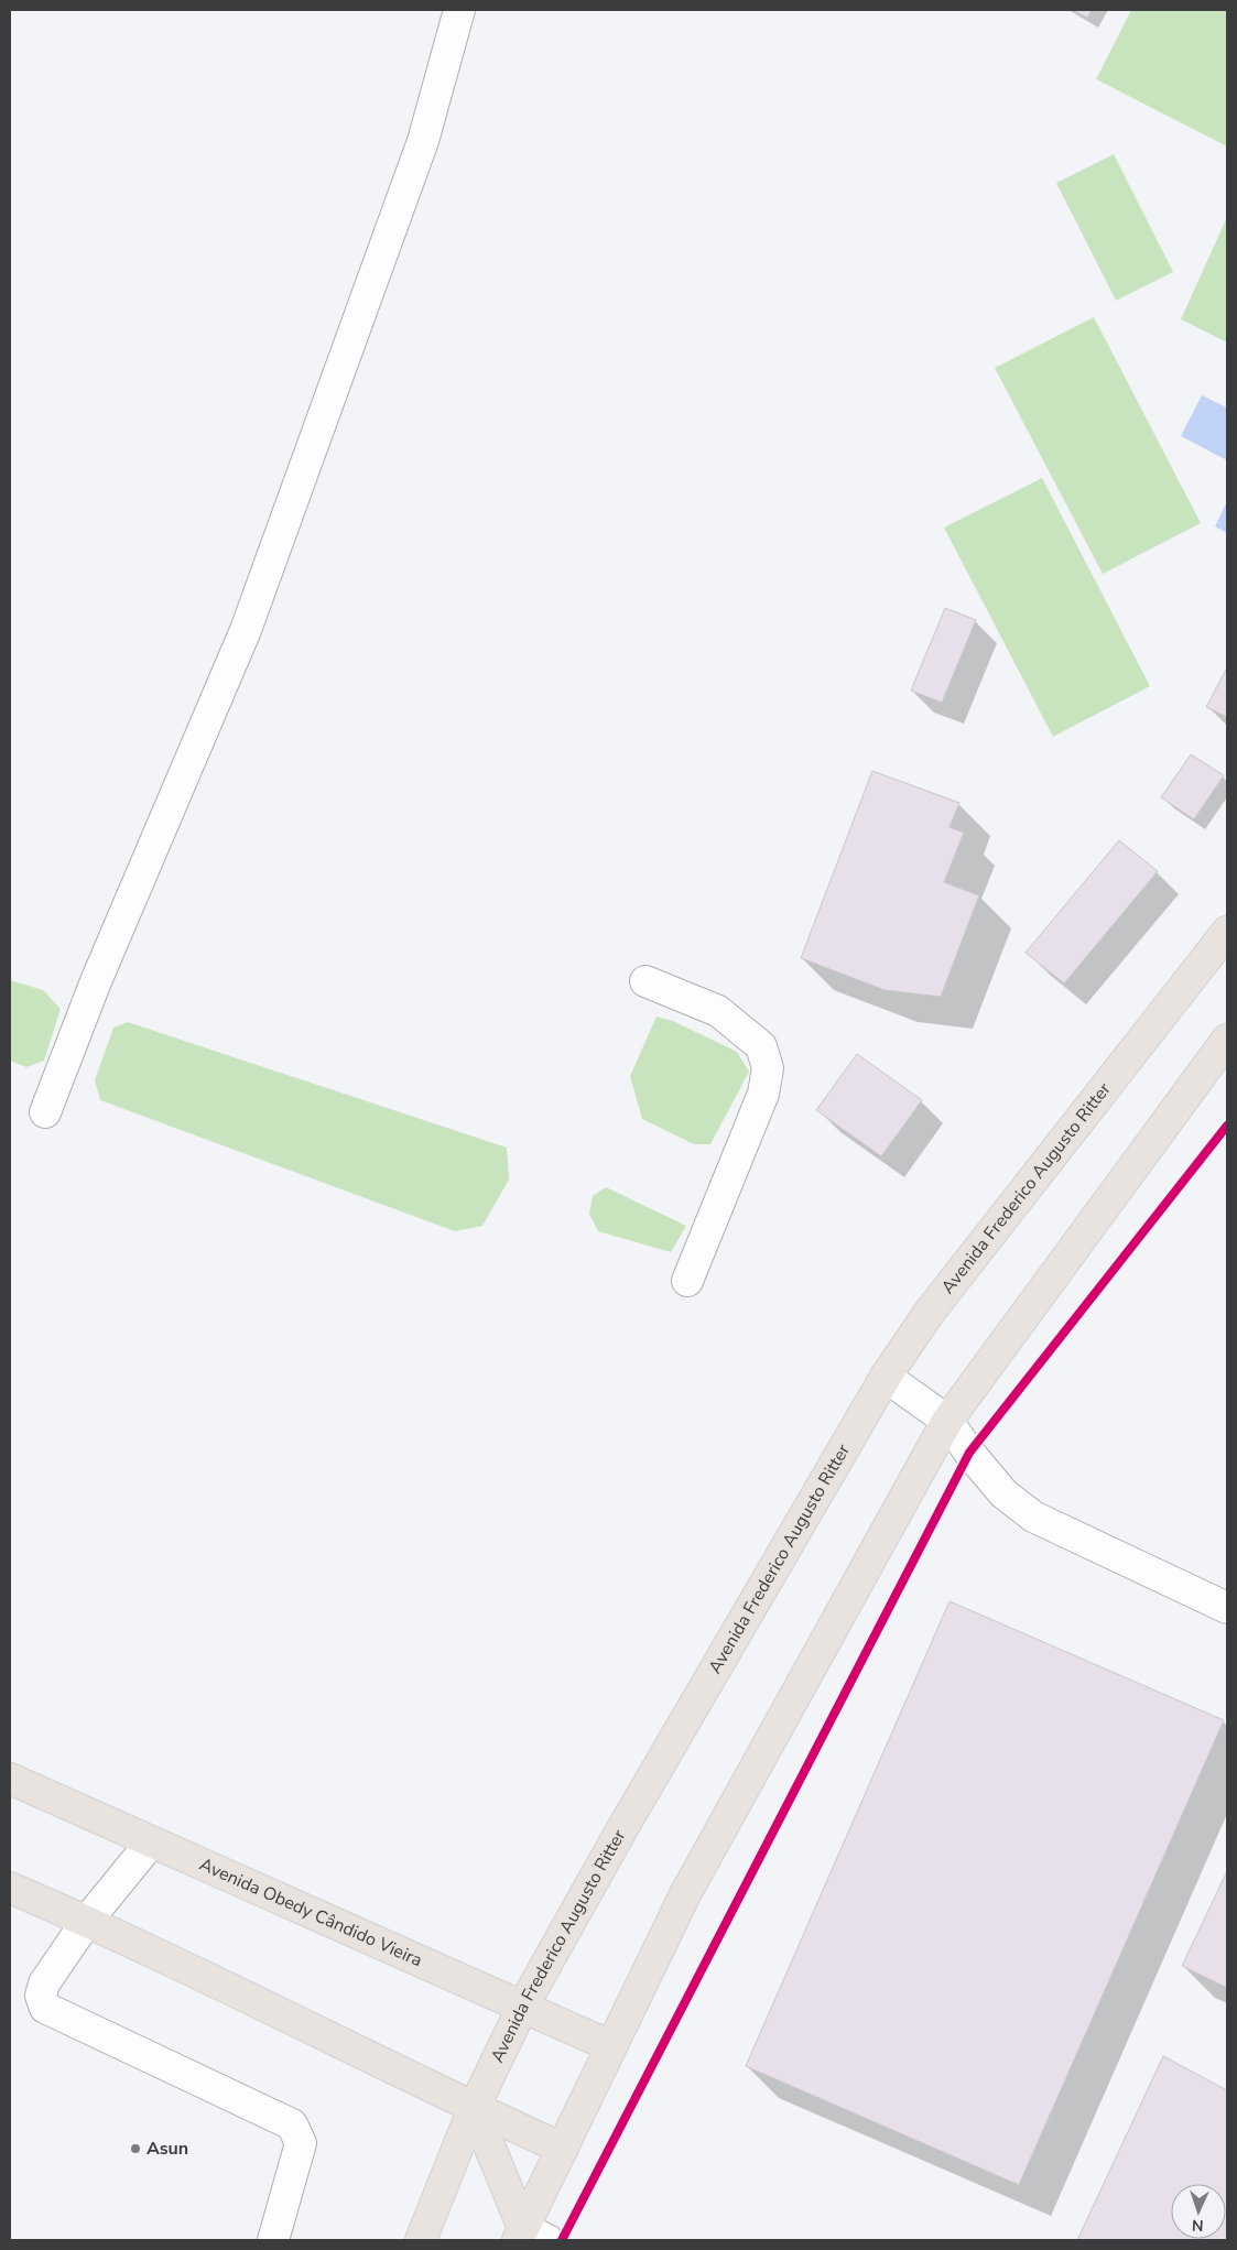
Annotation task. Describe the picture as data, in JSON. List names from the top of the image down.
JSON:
{
  "streets": {
    "main road": ["Avenida Frederico Augusto Ritter", "Avenida Obedy Cândido Vieira"]
  },
  "crossings": [
    ["Avenida Frederico Augusto Ritter", "Avenida Obedy Cândido Vieira"]
  ],
  "places": ["Asun"],
  "north": "bottom"
}
